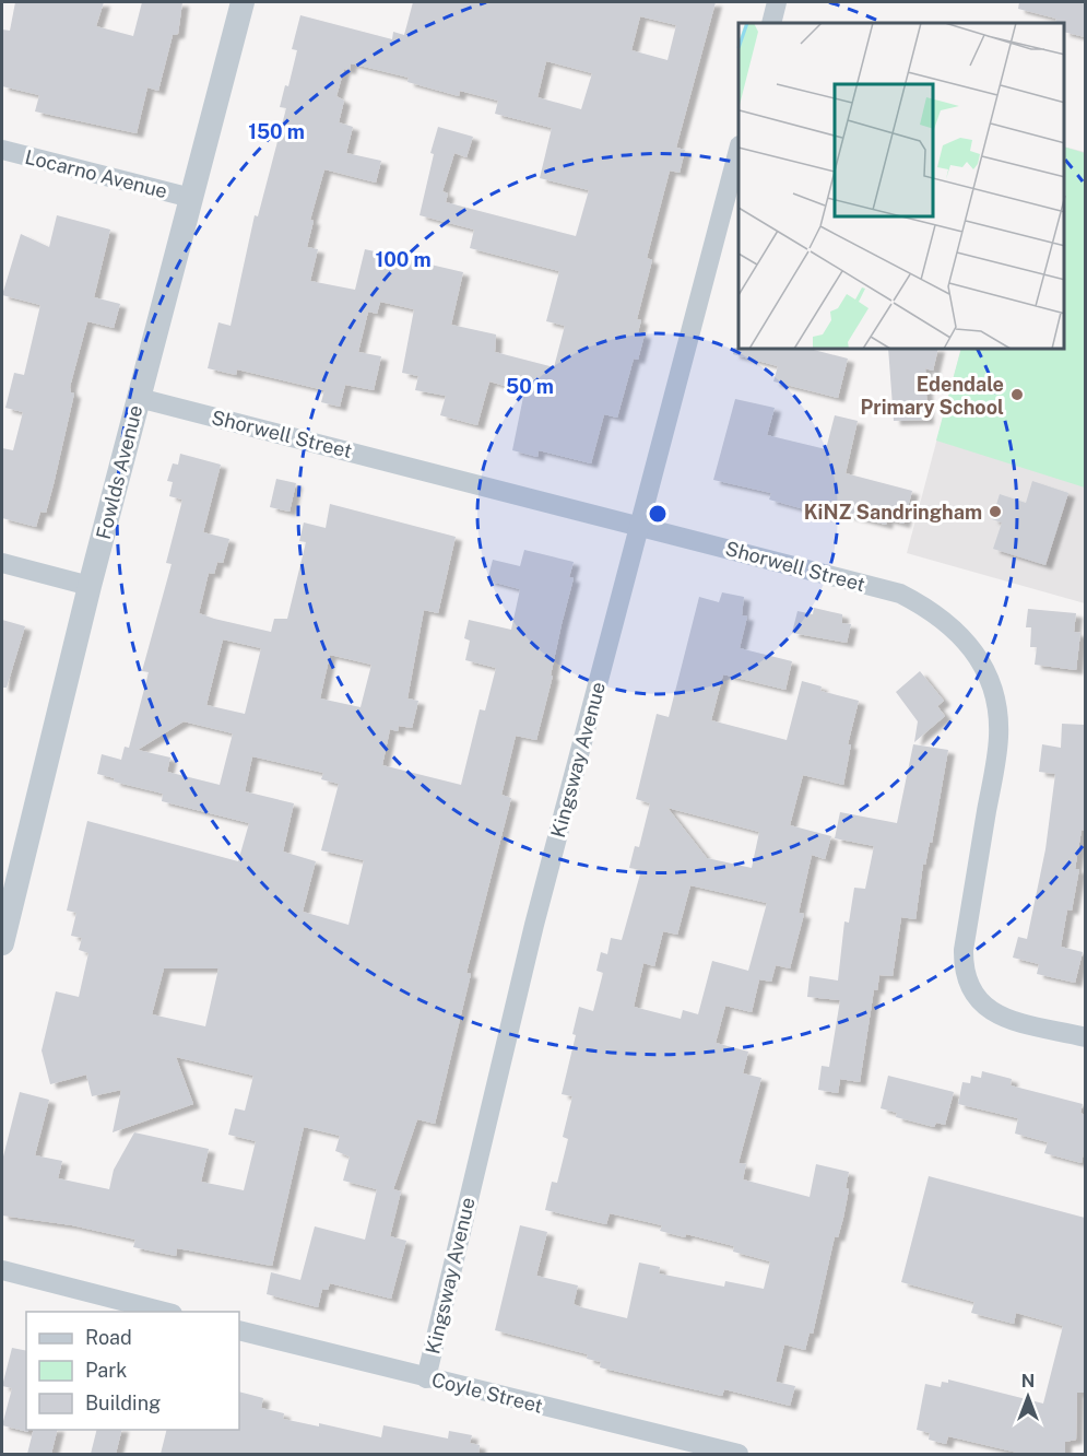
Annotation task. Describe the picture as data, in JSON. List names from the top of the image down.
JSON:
{
  "streets": {
    "street": [
      "Locarno Avenue",
      "Shorwell Street",
      "Fowlds Avenue",
      "Kingsway Avenue",
      "Coyle Street"
    ]
  },
  "crossings": [
    ["Locarno Avenue", "Fowlds Avenue"],
    ["Shorwell Street", "Fowlds Avenue"],
    ["Shorwell Street", "Kingsway Avenue"],
    ["Kingsway Avenue", "Coyle Street"]
  ],
  "places": ["Edendale Primary School", "KiNZ Sandringham"],
  "legend": ["Road", "Park", "Building"],
  "north": "top",
  "rings": ["150 m", "100 m", "50 m"]
}
